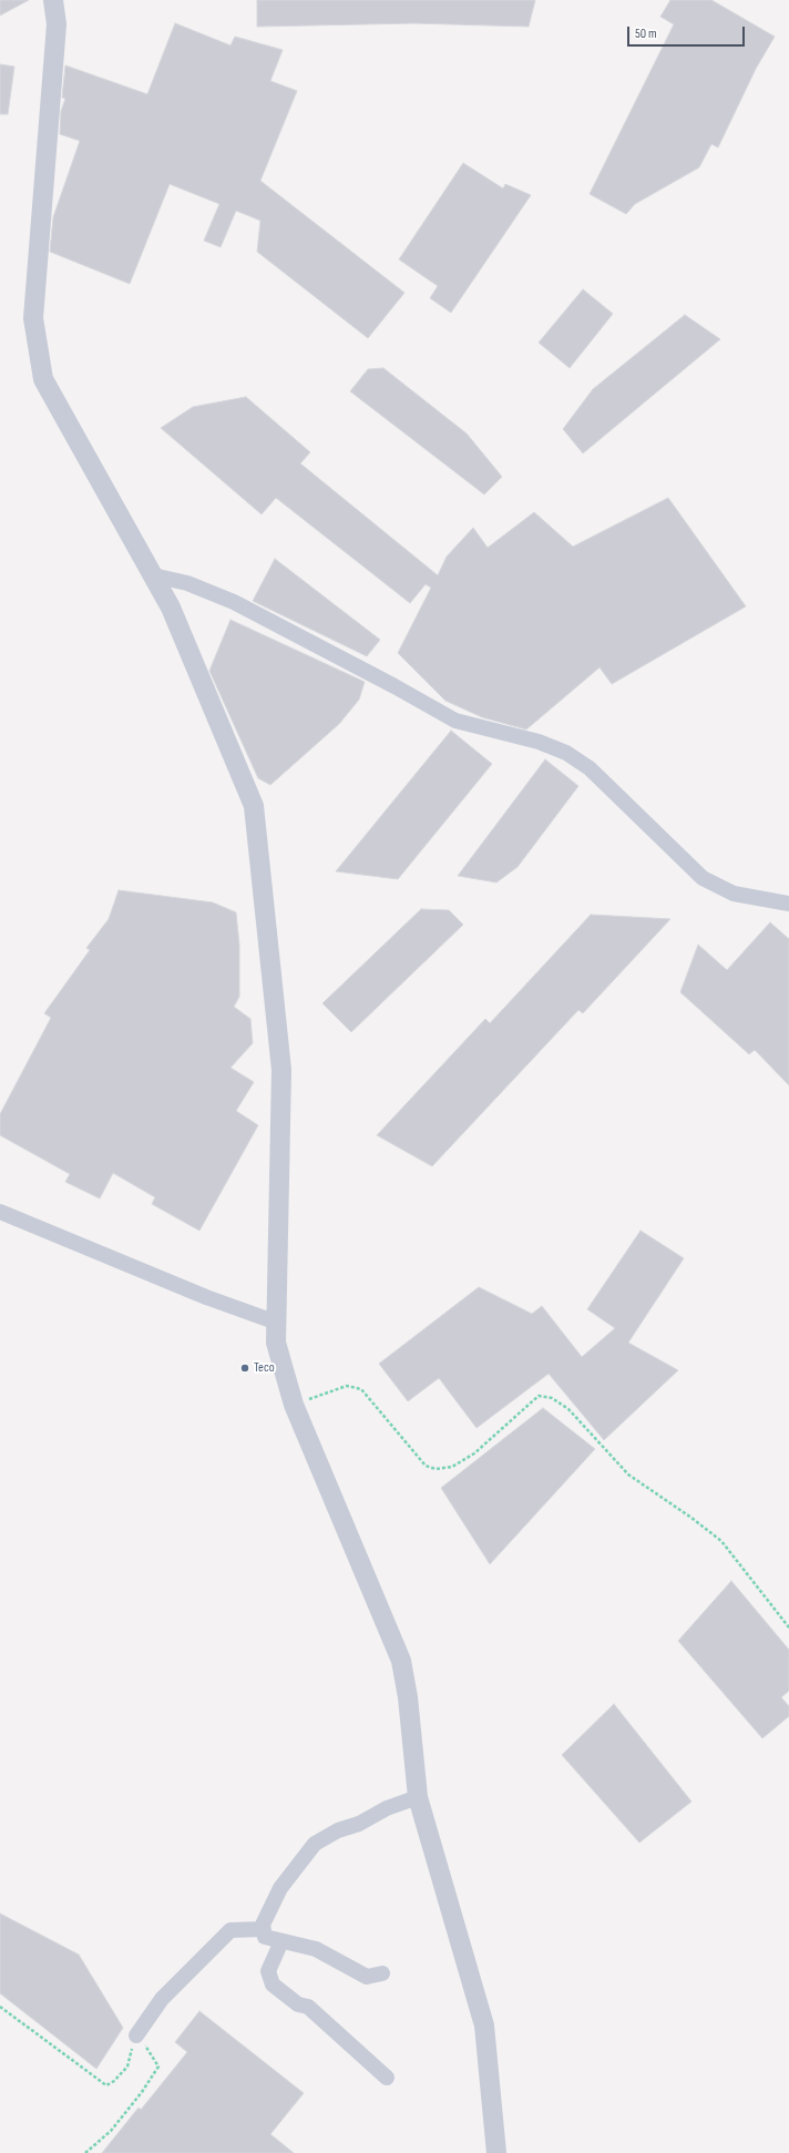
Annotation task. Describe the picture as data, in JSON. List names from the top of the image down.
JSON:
{
  "places": ["Teco"],
  "scale_bar": "50 m"
}
